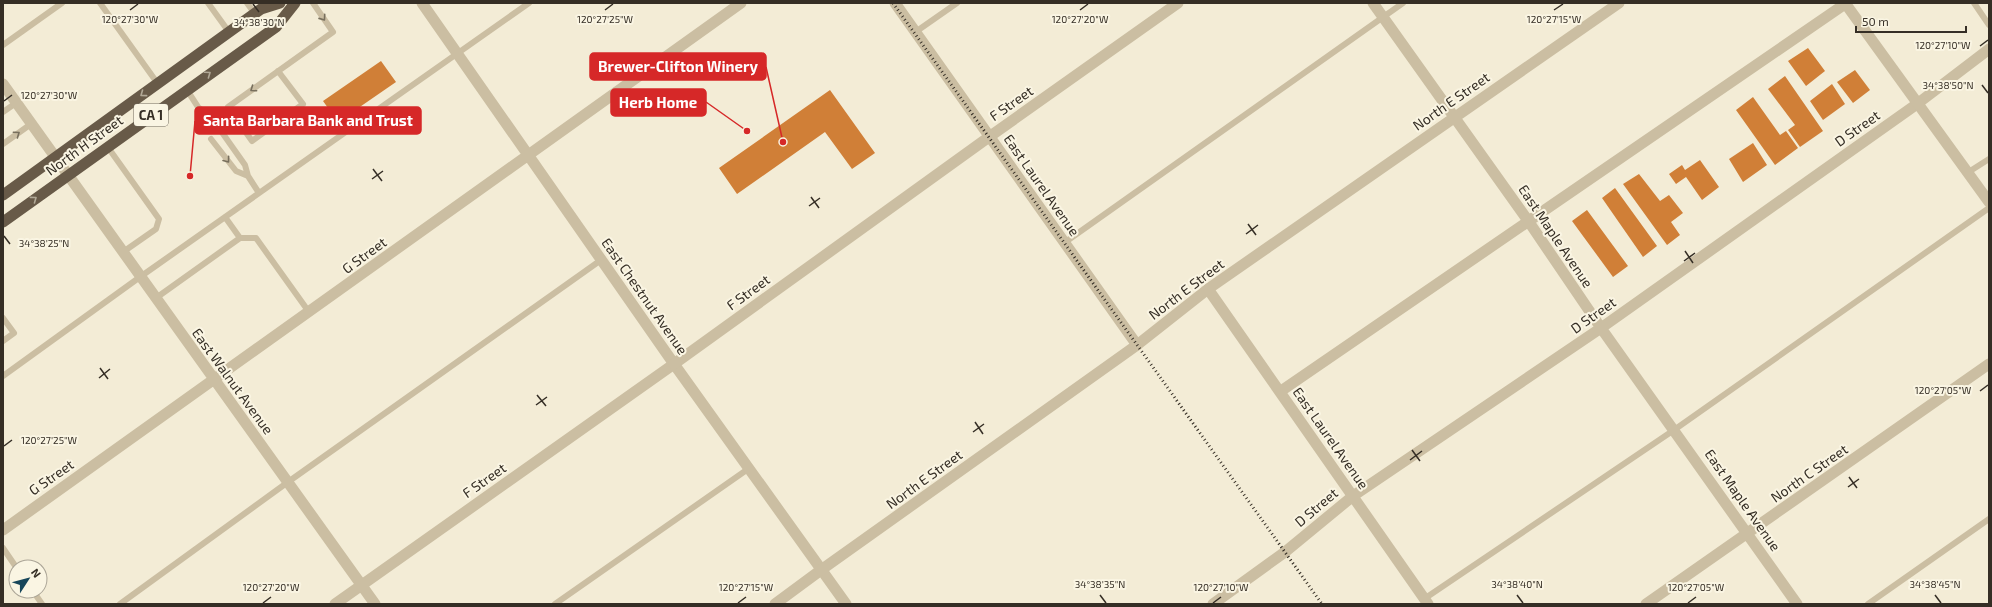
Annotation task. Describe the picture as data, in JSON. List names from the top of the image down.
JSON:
{
  "streets": {
    "highway": ["CA 1", "North H Street"],
    "street": [
      "North E Street",
      "F Street",
      "D Street",
      "East Laurel Avenue",
      "East Maple Avenue",
      "G Street",
      "East Chestnut Avenue",
      "East Walnut Avenue",
      "North C Street"
    ]
  },
  "crossings": [
    ["North E Street", "East Laurel Avenue"],
    ["North E Street", "East Maple Avenue"],
    ["North E Street", "East Chestnut Avenue"],
    ["F Street", "East Laurel Avenue"],
    ["F Street", "East Chestnut Avenue"],
    ["F Street", "East Walnut Avenue"],
    ["D Street", "East Laurel Avenue"],
    ["D Street", "East Maple Avenue"],
    ["North H Street", "East Walnut Avenue"],
    ["East Maple Avenue", "North C Street"],
    ["G Street", "East Chestnut Avenue"],
    ["G Street", "East Walnut Avenue"]
  ],
  "places": ["Herb Home", "Brewer-Clifton Winery", "Santa Barbara Bank and Trust"],
  "scale_bar": "50 m",
  "north": "top right",
  "coordinates": [
    "120°27'15\"W",
    "120°27'30\"W",
    "120°27'25\"W",
    "120°27'20\"W",
    "34°38'30\"N",
    "120°27'10\"W",
    "34°38'50\"N",
    "34°38'25\"N",
    "120°27'05\"W",
    "34°38'35\"N",
    "34°38'40\"N",
    "34°38'45\"N"
  ]
}
